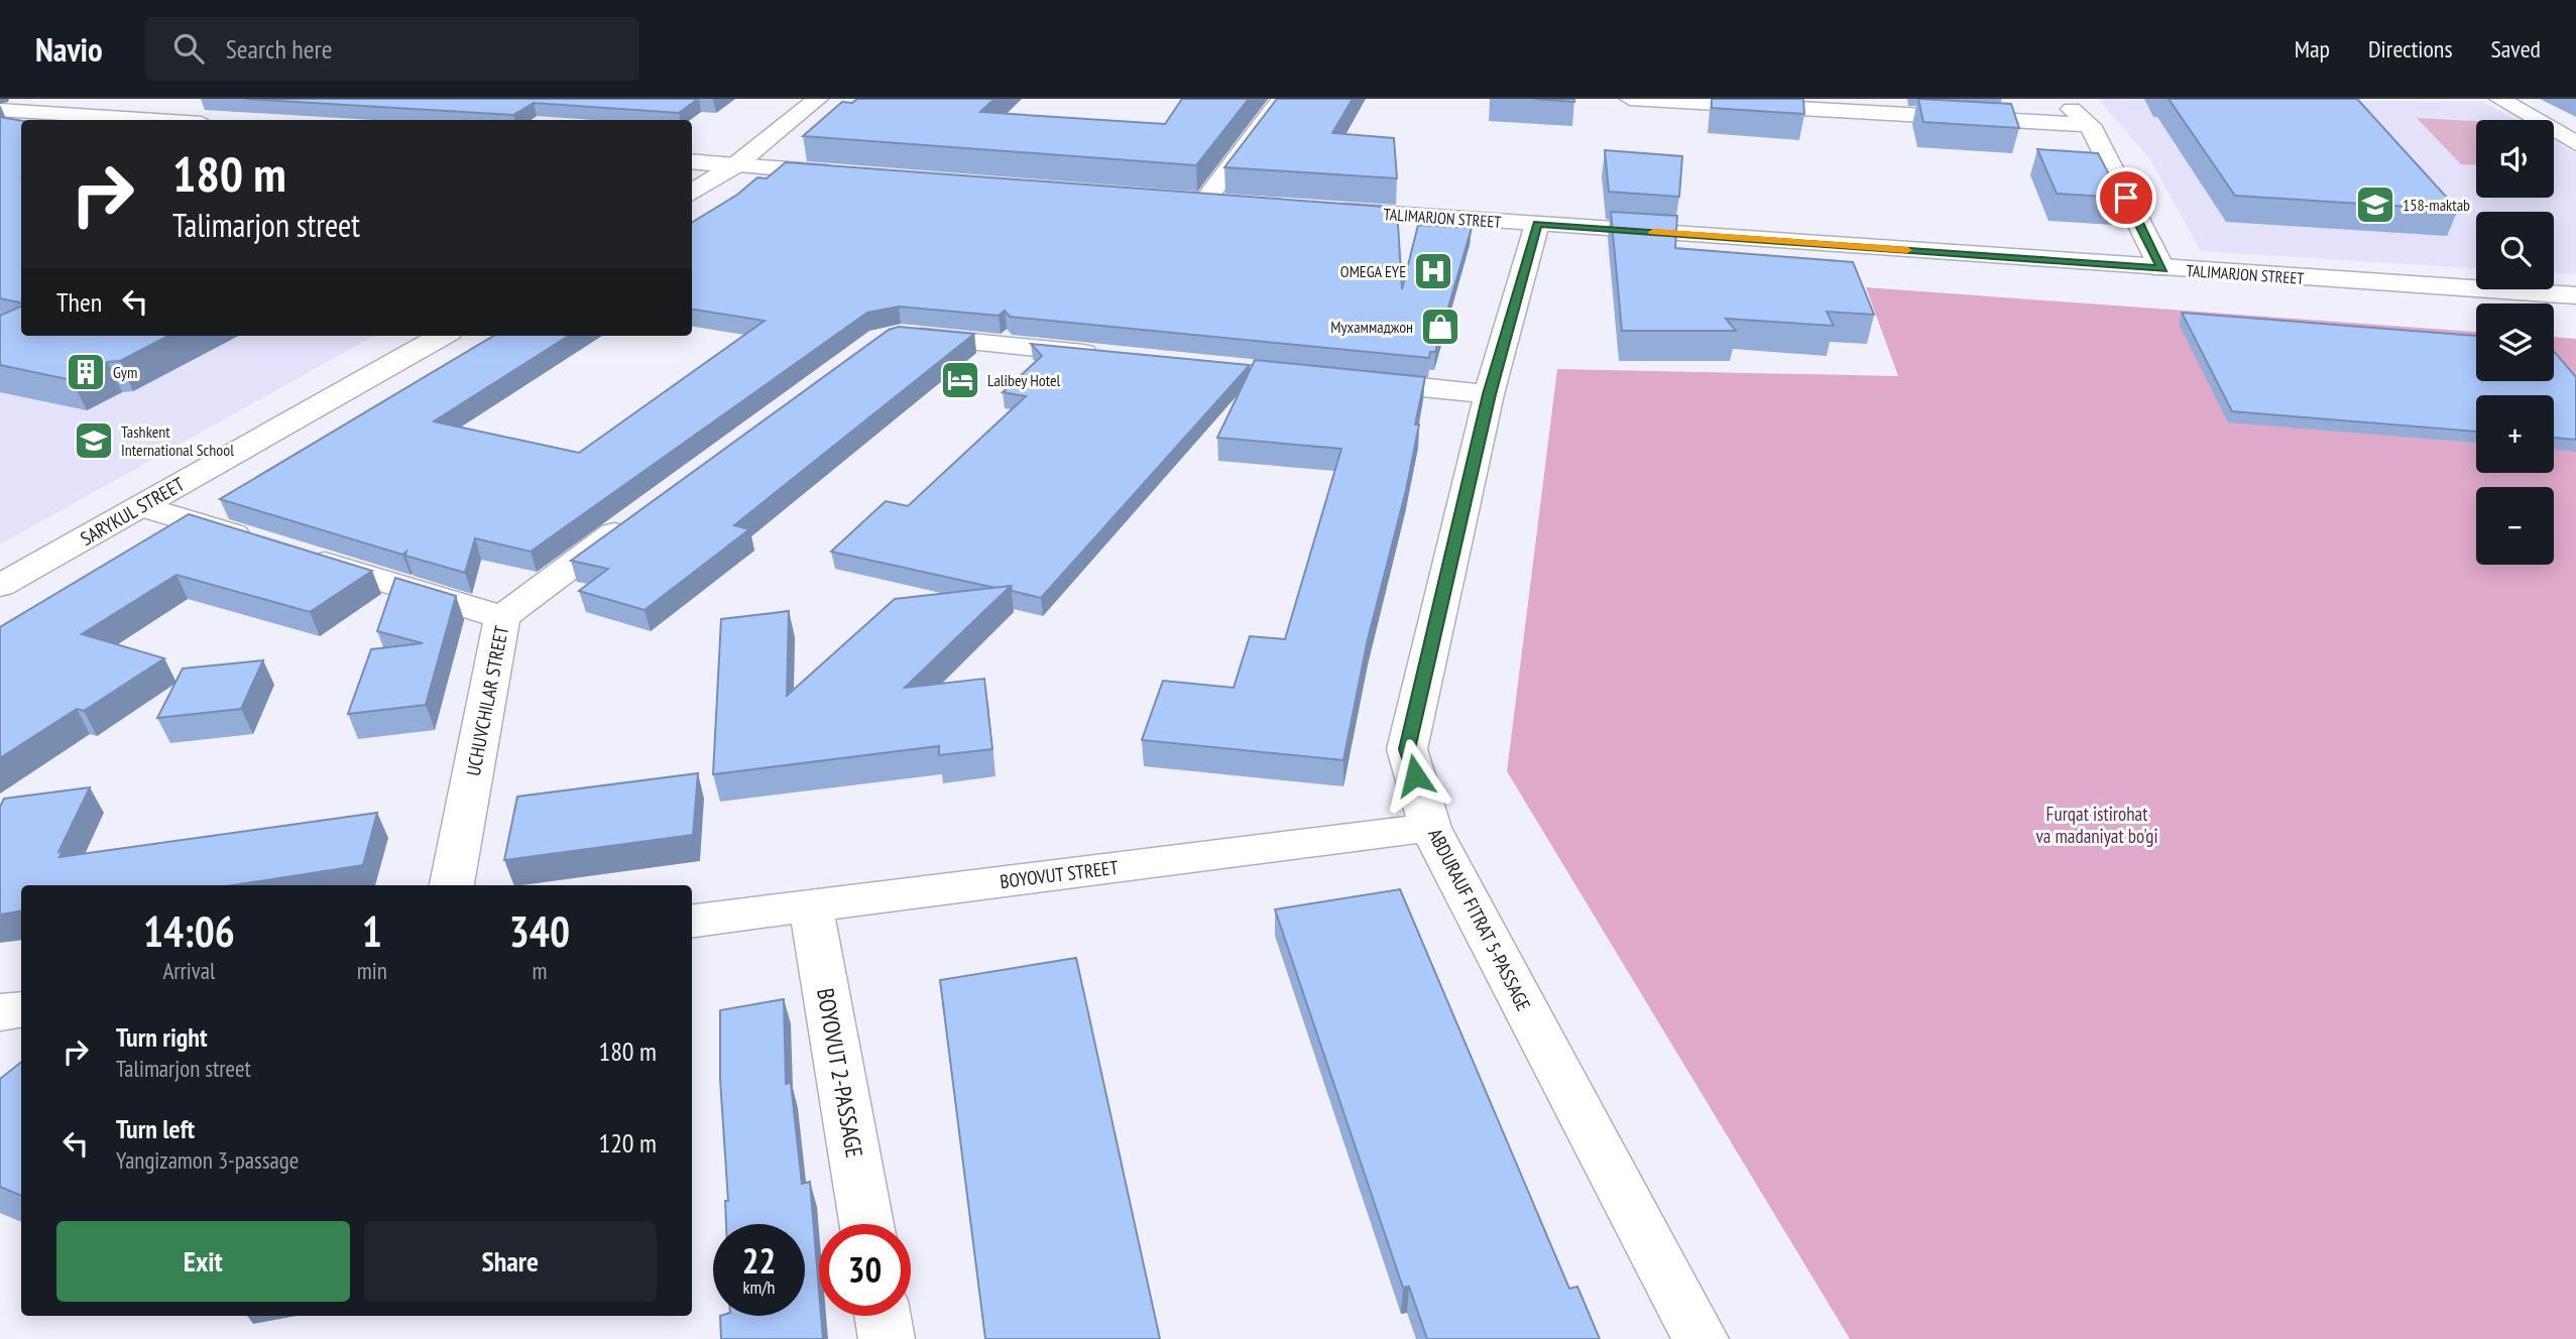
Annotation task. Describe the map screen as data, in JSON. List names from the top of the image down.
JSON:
{
  "streets": {
    "street": [
      "TALIMARJON STREET",
      "SARYKUL STREET",
      "UCHUVCHILAR STREET",
      "BOYOVUT STREET",
      "ABDURAUF FITRAT 5-PASSAGE",
      "BOYOVUT 2-PASSAGE"
    ]
  },
  "crossings": [
    ["TALIMARJON STREET", "ABDURAUF FITRAT 5-PASSAGE"],
    ["BOYOVUT STREET", "ABDURAUF FITRAT 5-PASSAGE"],
    ["BOYOVUT STREET", "BOYOVUT 2-PASSAGE"]
  ],
  "parks": ["Furqat istirohat va madaniyat bo'gi"],
  "places": {
    "school or university": ["158-maktab", "Tashkent International School"],
    "hospital": ["OMEGA EYE"],
    "shop": ["Мухаммаджон"],
    "building": ["Gym"],
    "hotel": ["Lalibey Hotel"]
  },
  "page": {
    "header": "Navio",
    "search": "Search here",
    "nav": ["Map", "Directions", "Saved"],
    "map_buttons": ["+", "−"],
    "turn": ["180 m", "Talimarjon street"],
    "then": "Then",
    "eta": [
      "14:06",
      "Arrival",
      "1",
      "min",
      "340",
      "m"
    ],
    "list": [
      {
        "name": "Turn right",
        "note": "Talimarjon street",
        "value": "180 m"
      },
      {
        "name": "Turn left",
        "note": "Yangizamon 3-passage",
        "value": "120 m"
      }
    ],
    "buttons": ["Exit", "Share"],
    "speed": "22 km/h",
    "limit": "30"
  }
}
